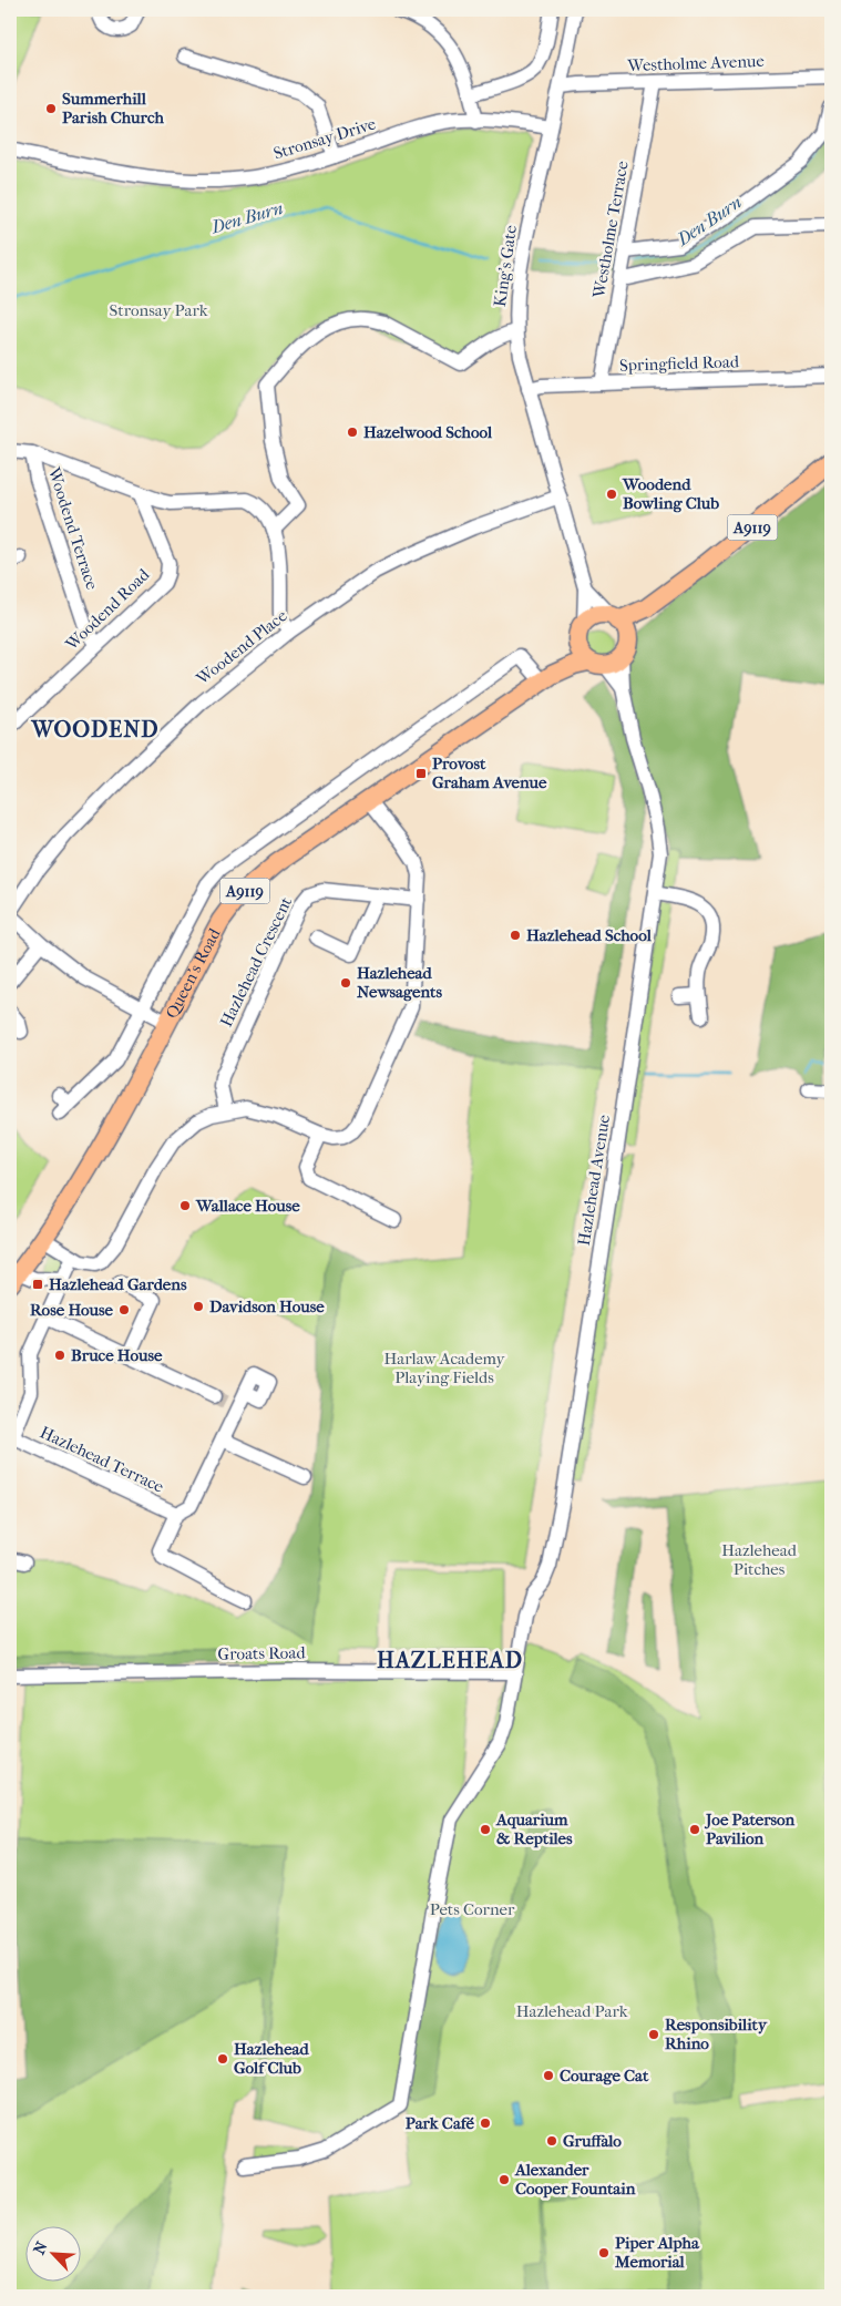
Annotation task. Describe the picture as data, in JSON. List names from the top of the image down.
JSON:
{
  "streets": {
    "main road": ["A9119", "Queen's Road"],
    "street": [
      "Westholme Avenue",
      "Stronsay Drive",
      "Westholme Terrace",
      "King's Gate",
      "Springfield Road",
      "Woodend Terrace",
      "Woodend Road",
      "Woodend Place",
      "Hazlehead Crescent",
      "Hazlehead Avenue",
      "Hazlehead Terrace",
      "Groats Road"
    ]
  },
  "crossings": [
    ["Westholme Avenue", "Westholme Terrace"],
    ["Westholme Avenue", "King's Gate"],
    ["Stronsay Drive", "King's Gate"],
    ["Westholme Terrace", "Springfield Road"],
    ["King's Gate", "Springfield Road"],
    ["King's Gate", "A9119"],
    ["King's Gate", "Woodend Place"],
    ["King's Gate", "Queen's Road"],
    ["King's Gate", "Hazlehead Avenue"],
    ["A9119", "Queen's Road"],
    ["A9119", "Hazlehead Avenue"],
    ["Woodend Terrace", "Woodend Road"],
    ["Queen's Road", "Hazlehead Avenue"],
    ["Hazlehead Avenue", "Groats Road"]
  ],
  "districts": ["WOODEND", "HAZLEHEAD"],
  "water": ["Den Burn"],
  "parks": [
    "Stronsay Park",
    "Harlaw Academy Playing Fields",
    "Hazlehead Pitches",
    "Pets Corner",
    "Hazlehead Park"
  ],
  "places": {
    "other": [
      "Summerhill Parish Church",
      "Hazelwood School",
      "Woodend Bowling Club",
      "Hazlehead School",
      "Hazlehead Newsagents",
      "Wallace House",
      "Davidson House",
      "Rose House",
      "Bruce House",
      "Aquarium & Reptiles",
      "Joe Paterson Pavilion",
      "Responsibility Rhino",
      "Hazlehead Golf Club",
      "Courage Cat",
      "Park Café",
      "Gruffalo",
      "Alexander Cooper Fountain",
      "Piper Alpha Memorial"
    ],
    "transit": ["Provost Graham Avenue", "Hazlehead Gardens"]
  },
  "north": "top left"
}
